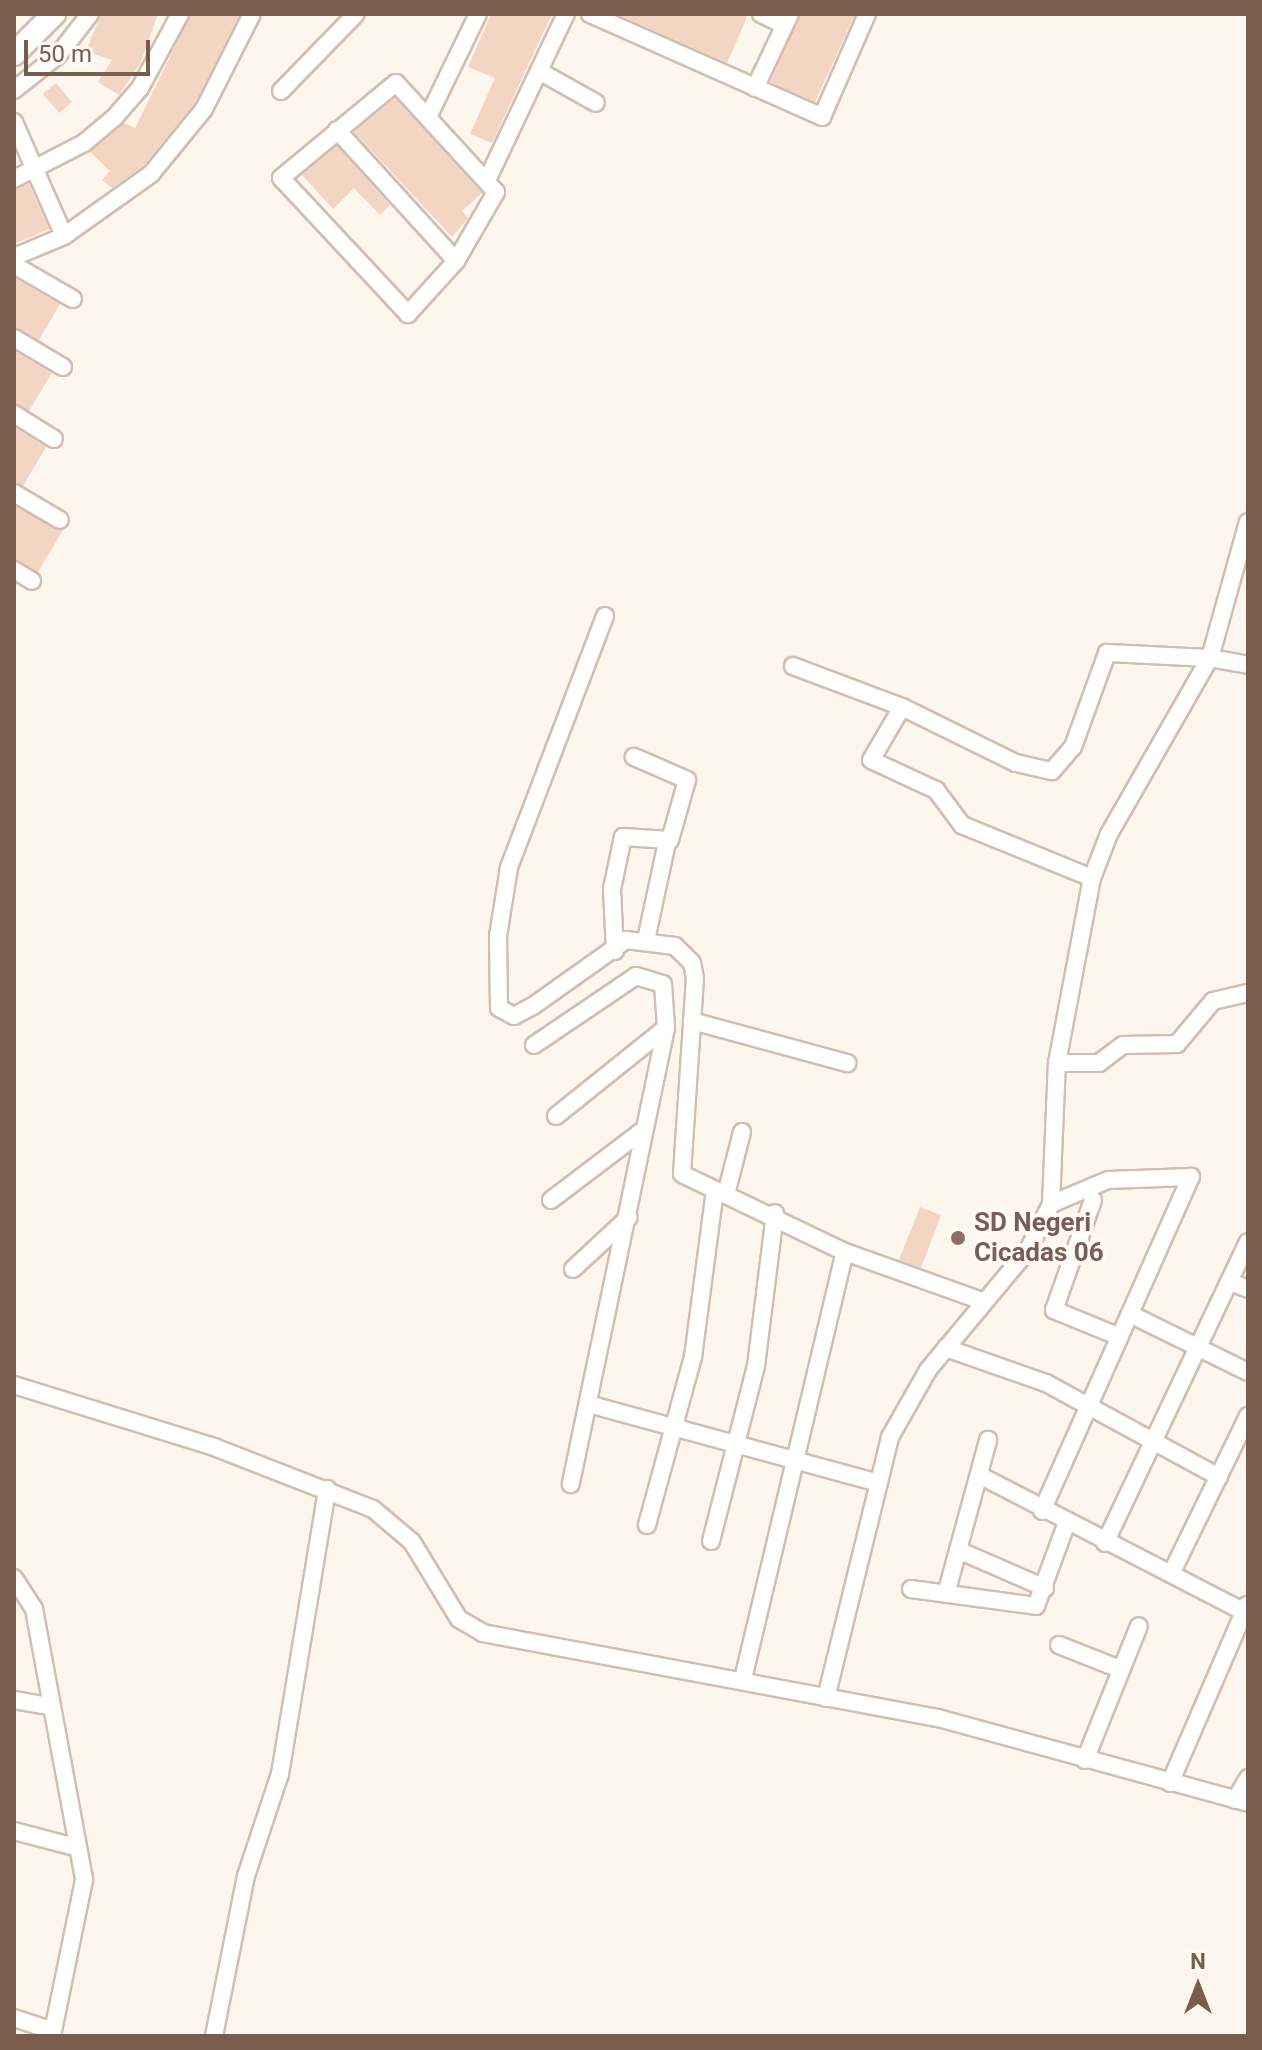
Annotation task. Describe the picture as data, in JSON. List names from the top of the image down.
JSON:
{
  "places": ["SD Negeri Cicadas 06"],
  "scale_bar": "50 m",
  "north": "top"
}
